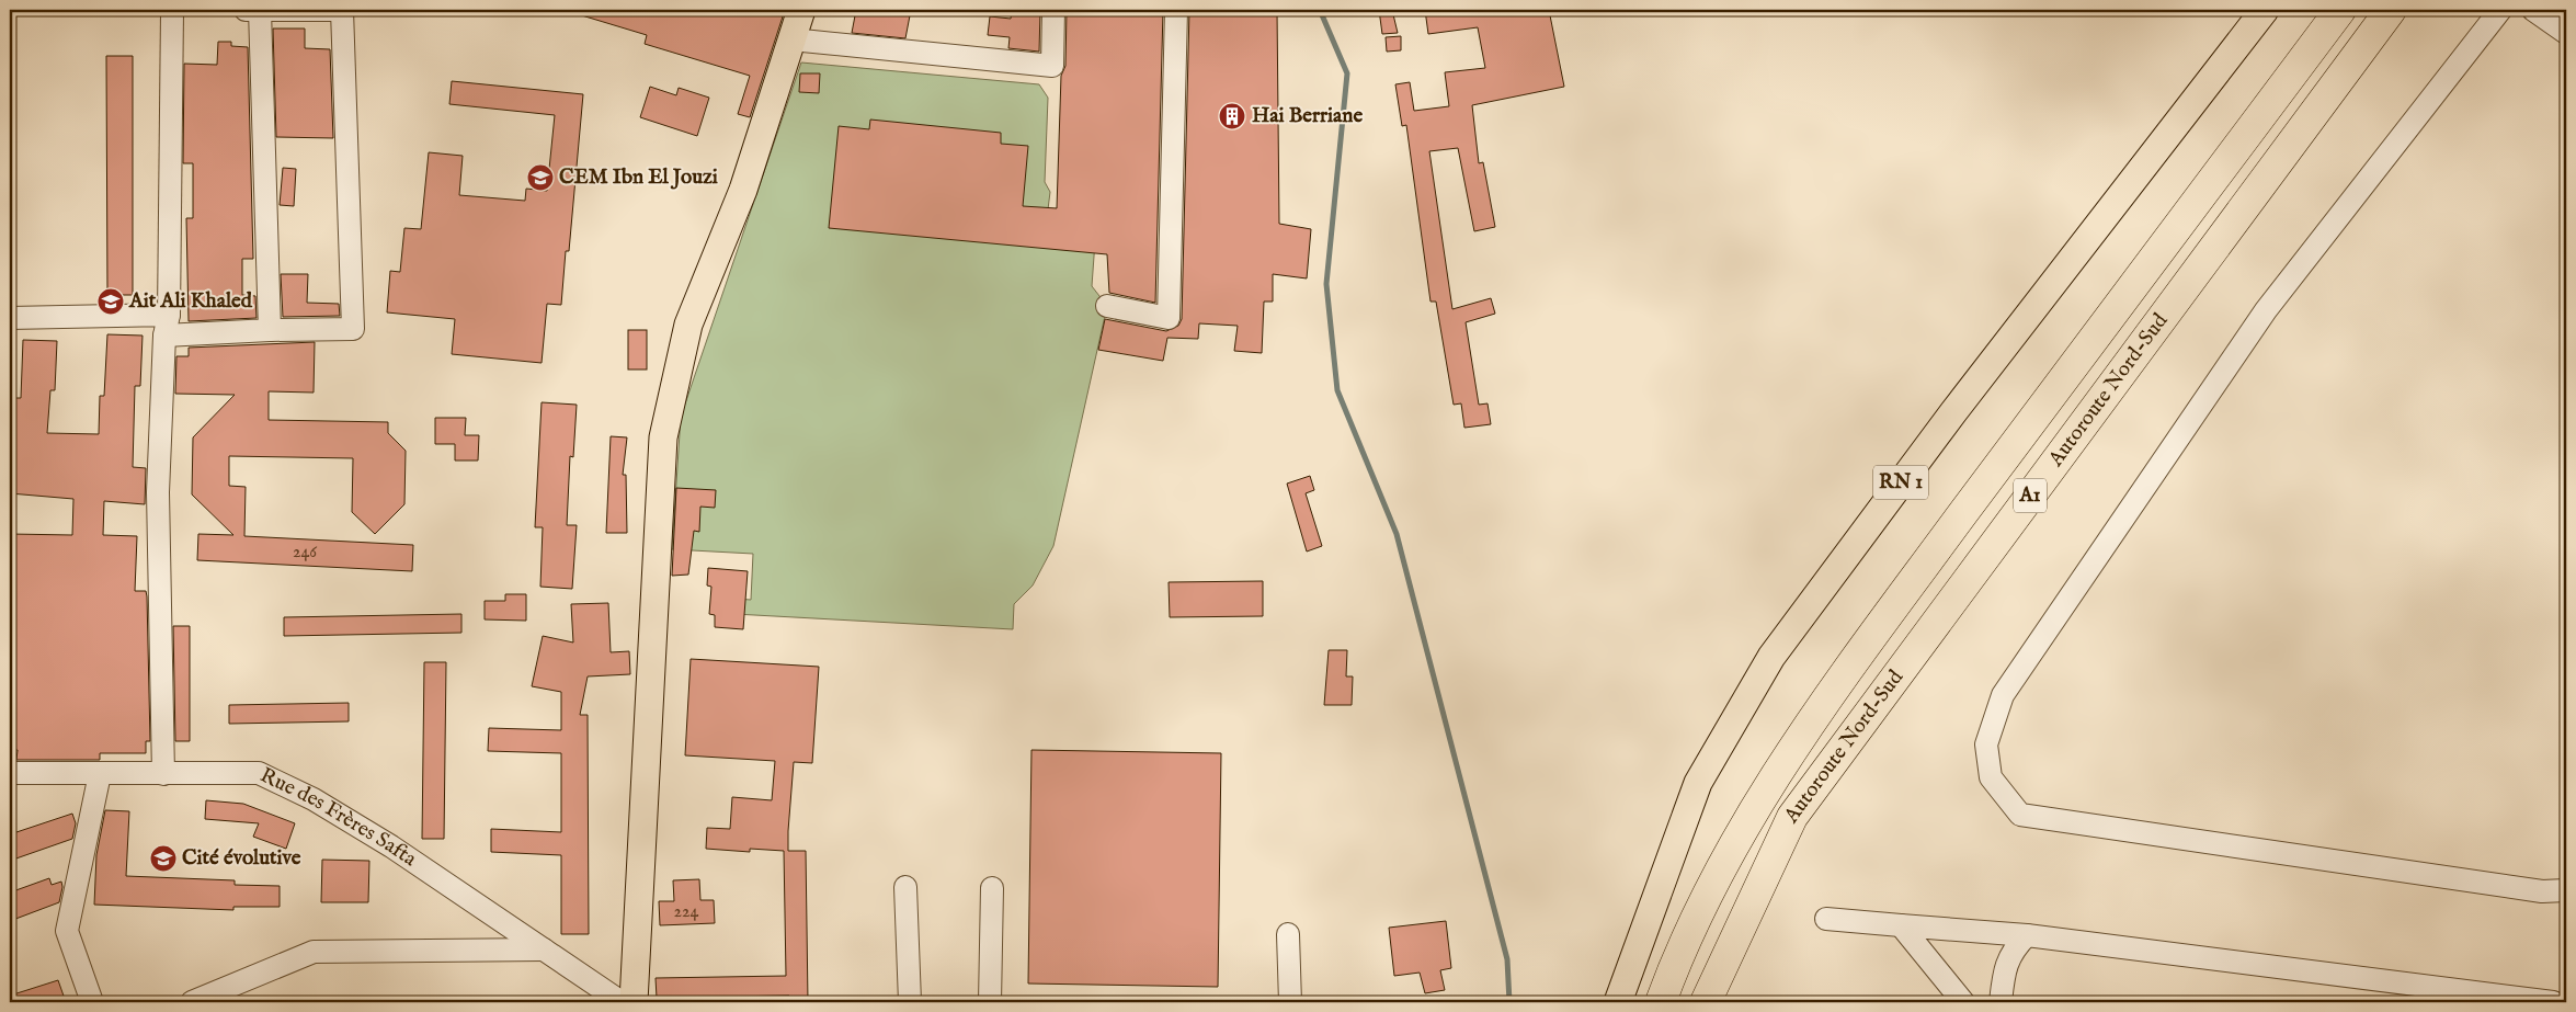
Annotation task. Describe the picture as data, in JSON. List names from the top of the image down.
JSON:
{
  "streets": {
    "highway": ["Autoroute Nord-Sud", "A1"],
    "main road": ["RN 1"],
    "street": ["Rue des Frères Safta"]
  },
  "places": {
    "building": ["Hai Berriane"],
    "school or university": ["CEM Ibn El Jouzi", "Ait Ali Khaled", "Cité évolutive"]
  },
  "house_numbers": ["246", "224"]
}
